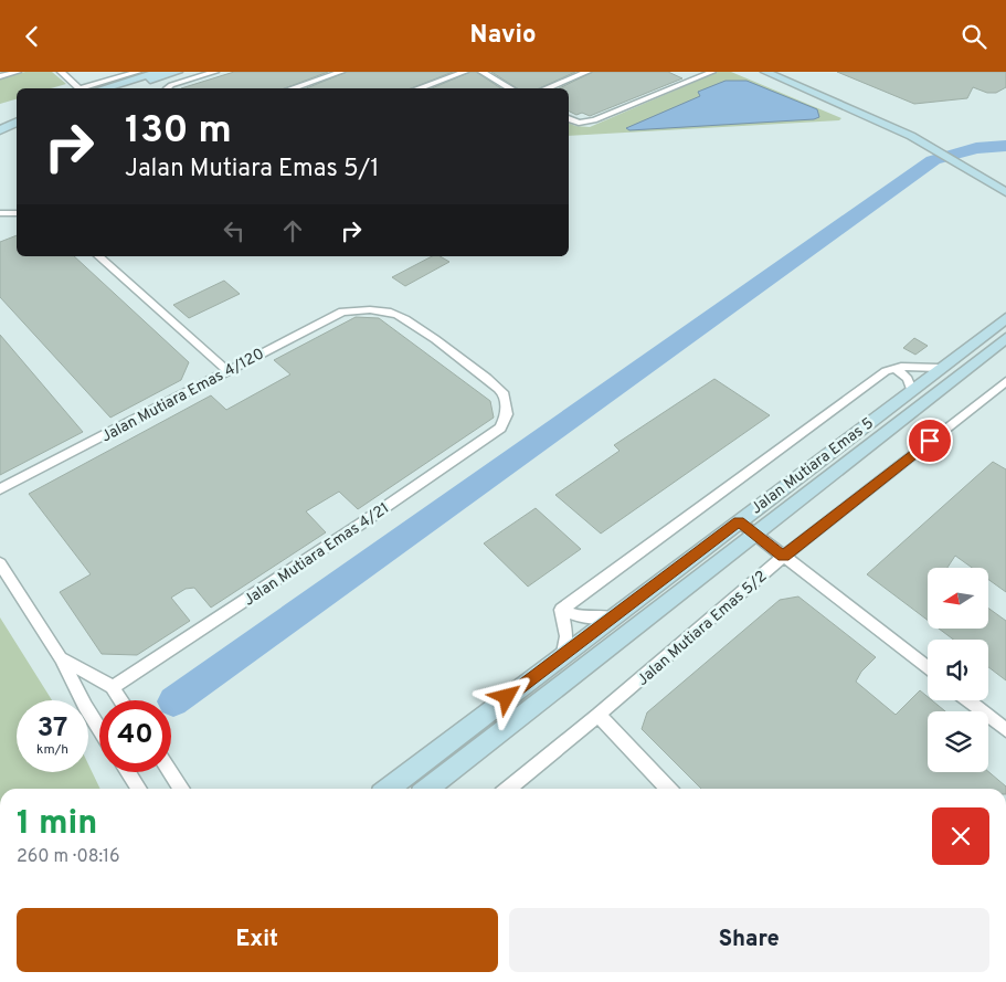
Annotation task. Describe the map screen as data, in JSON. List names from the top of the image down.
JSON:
{
  "streets": {
    "street": [
      "Jalan Mutiara Emas 4/120",
      "Jalan Mutiara Emas 5",
      "Jalan Mutiara Emas 4/21",
      "Jalan Mutiara Emas 5/2"
    ]
  },
  "crossings": [
    ["Jalan Mutiara Emas 4/120", "Jalan Mutiara Emas 4/21"]
  ],
  "north": "left",
  "page": {
    "header": "Navio",
    "turn": ["130 m", "Jalan Mutiara Emas 5/1"],
    "speed": "37 km/h",
    "limit": "40",
    "heading": ["1 min", "260 m · 08:16"],
    "buttons": ["Exit", "Share"]
  }
}
